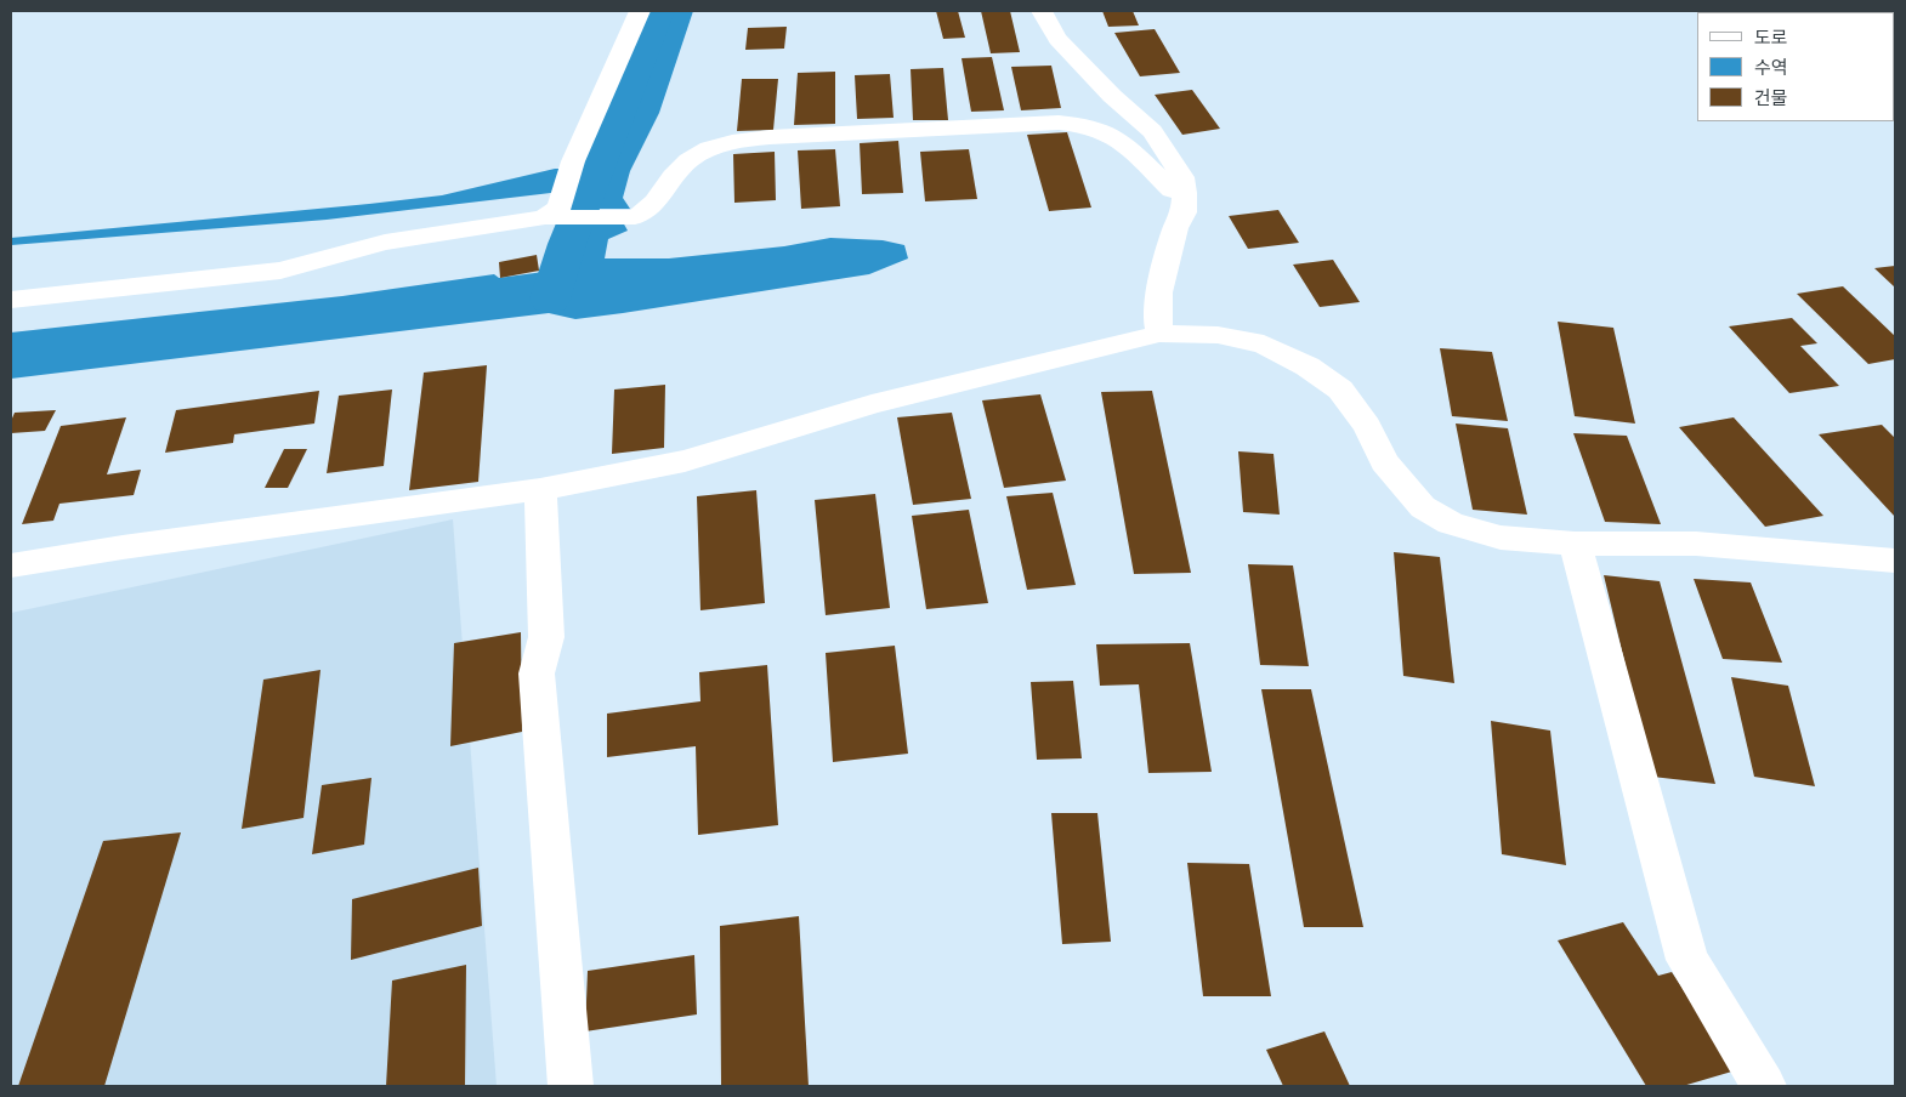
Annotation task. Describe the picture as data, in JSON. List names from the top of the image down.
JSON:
{
  "legend": ["도로", "수역", "건물"]
}
